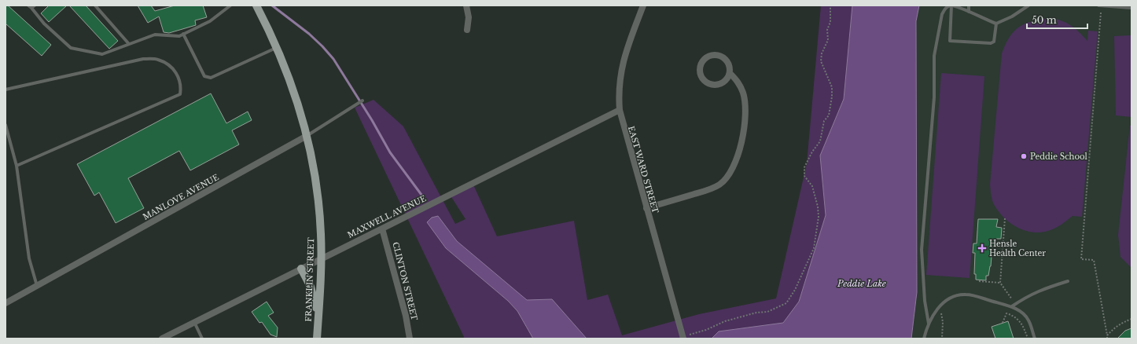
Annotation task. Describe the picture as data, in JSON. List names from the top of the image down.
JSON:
{
  "streets": {
    "main road": ["FRANKLIN STREET"],
    "street": [
      "EAST WARD STREET",
      "MANLOVE AVENUE",
      "MAXWELL AVENUE",
      "CLINTON STREET"
    ]
  },
  "crossings": [
    ["EAST WARD STREET", "MAXWELL AVENUE"],
    ["MANLOVE AVENUE", "FRANKLIN STREET"],
    ["MAXWELL AVENUE", "FRANKLIN STREET"],
    ["MAXWELL AVENUE", "CLINTON STREET"]
  ],
  "water": ["Peddie Lake"],
  "places": {
    "other": ["Peddie School"],
    "health": ["Hensle Health Center"]
  },
  "scale_bar": "50 m"
}
